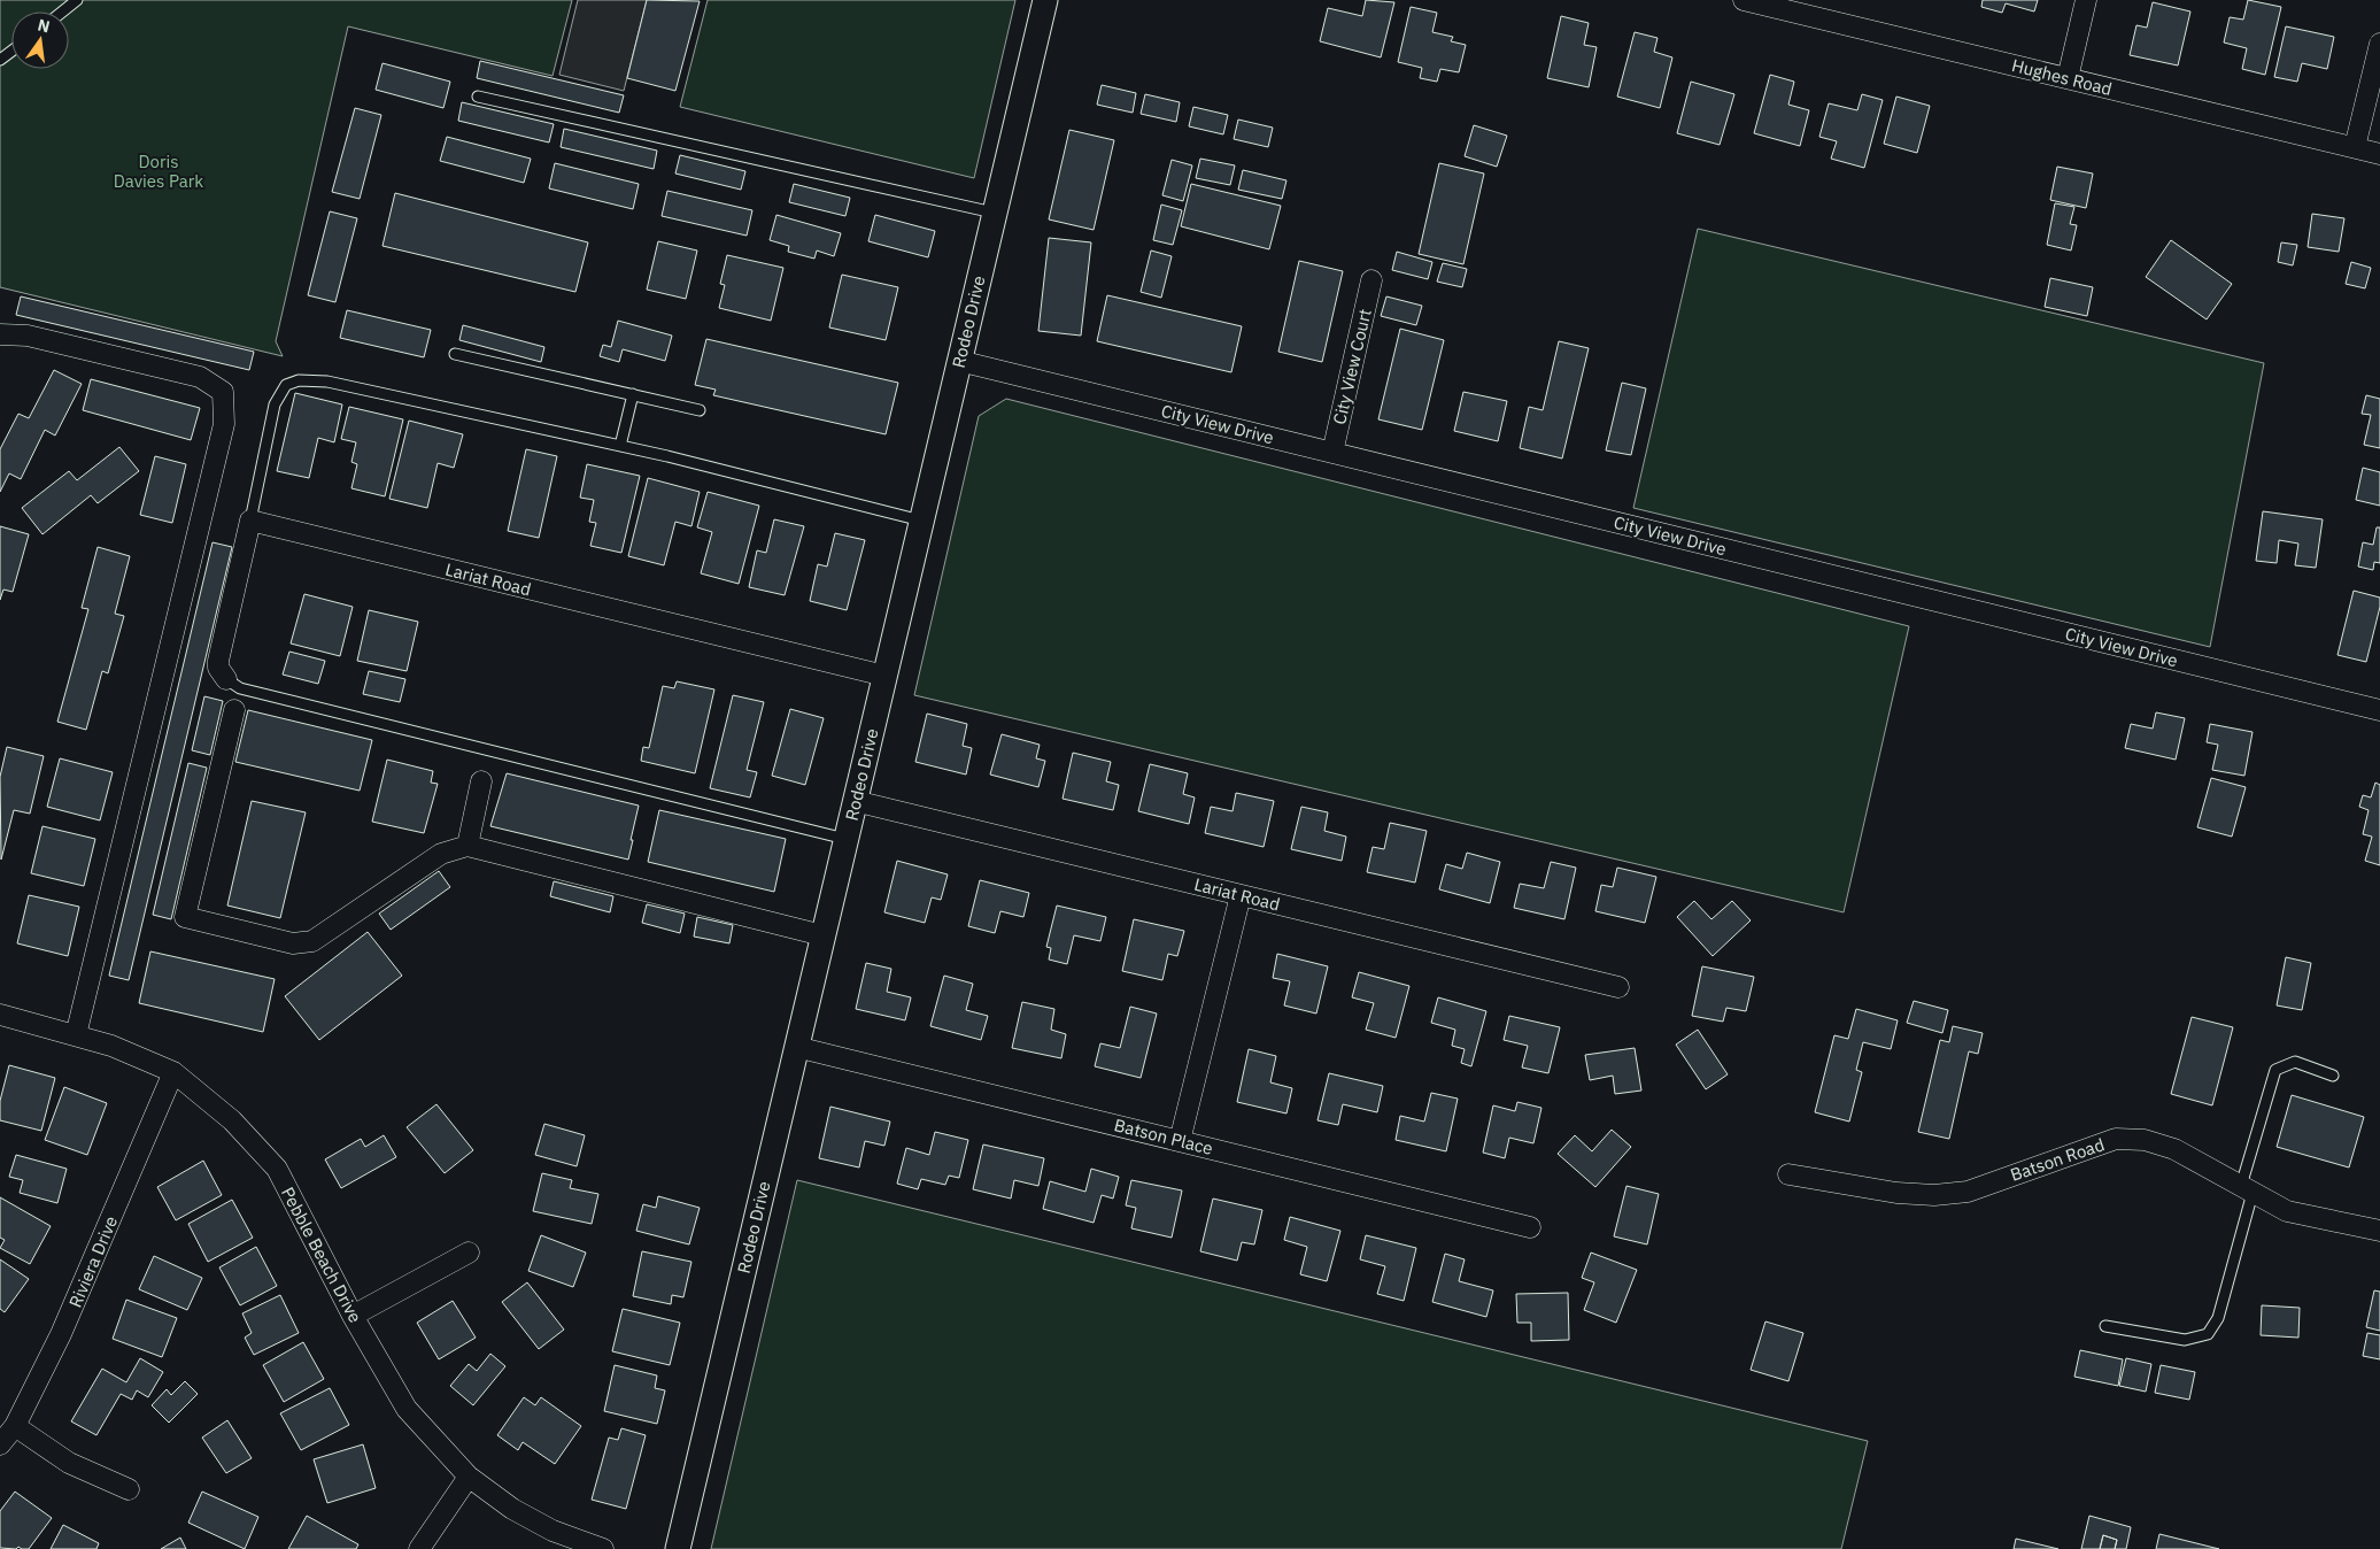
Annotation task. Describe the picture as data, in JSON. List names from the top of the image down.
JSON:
{
  "streets": {
    "street": [
      "Hughes Road",
      "Rodeo Drive",
      "City View Court",
      "City View Drive",
      "Lariat Road",
      "Batson Place",
      "Batson Road",
      "Pebble Beach Drive",
      "Riviera Drive"
    ]
  },
  "crossings": [
    ["Rodeo Drive", "City View Drive"],
    ["Rodeo Drive", "Lariat Road"],
    ["Rodeo Drive", "Batson Place"],
    ["City View Court", "City View Drive"],
    ["Pebble Beach Drive", "Riviera Drive"]
  ],
  "parks": ["Doris Davies Park"],
  "north": "top"
}
